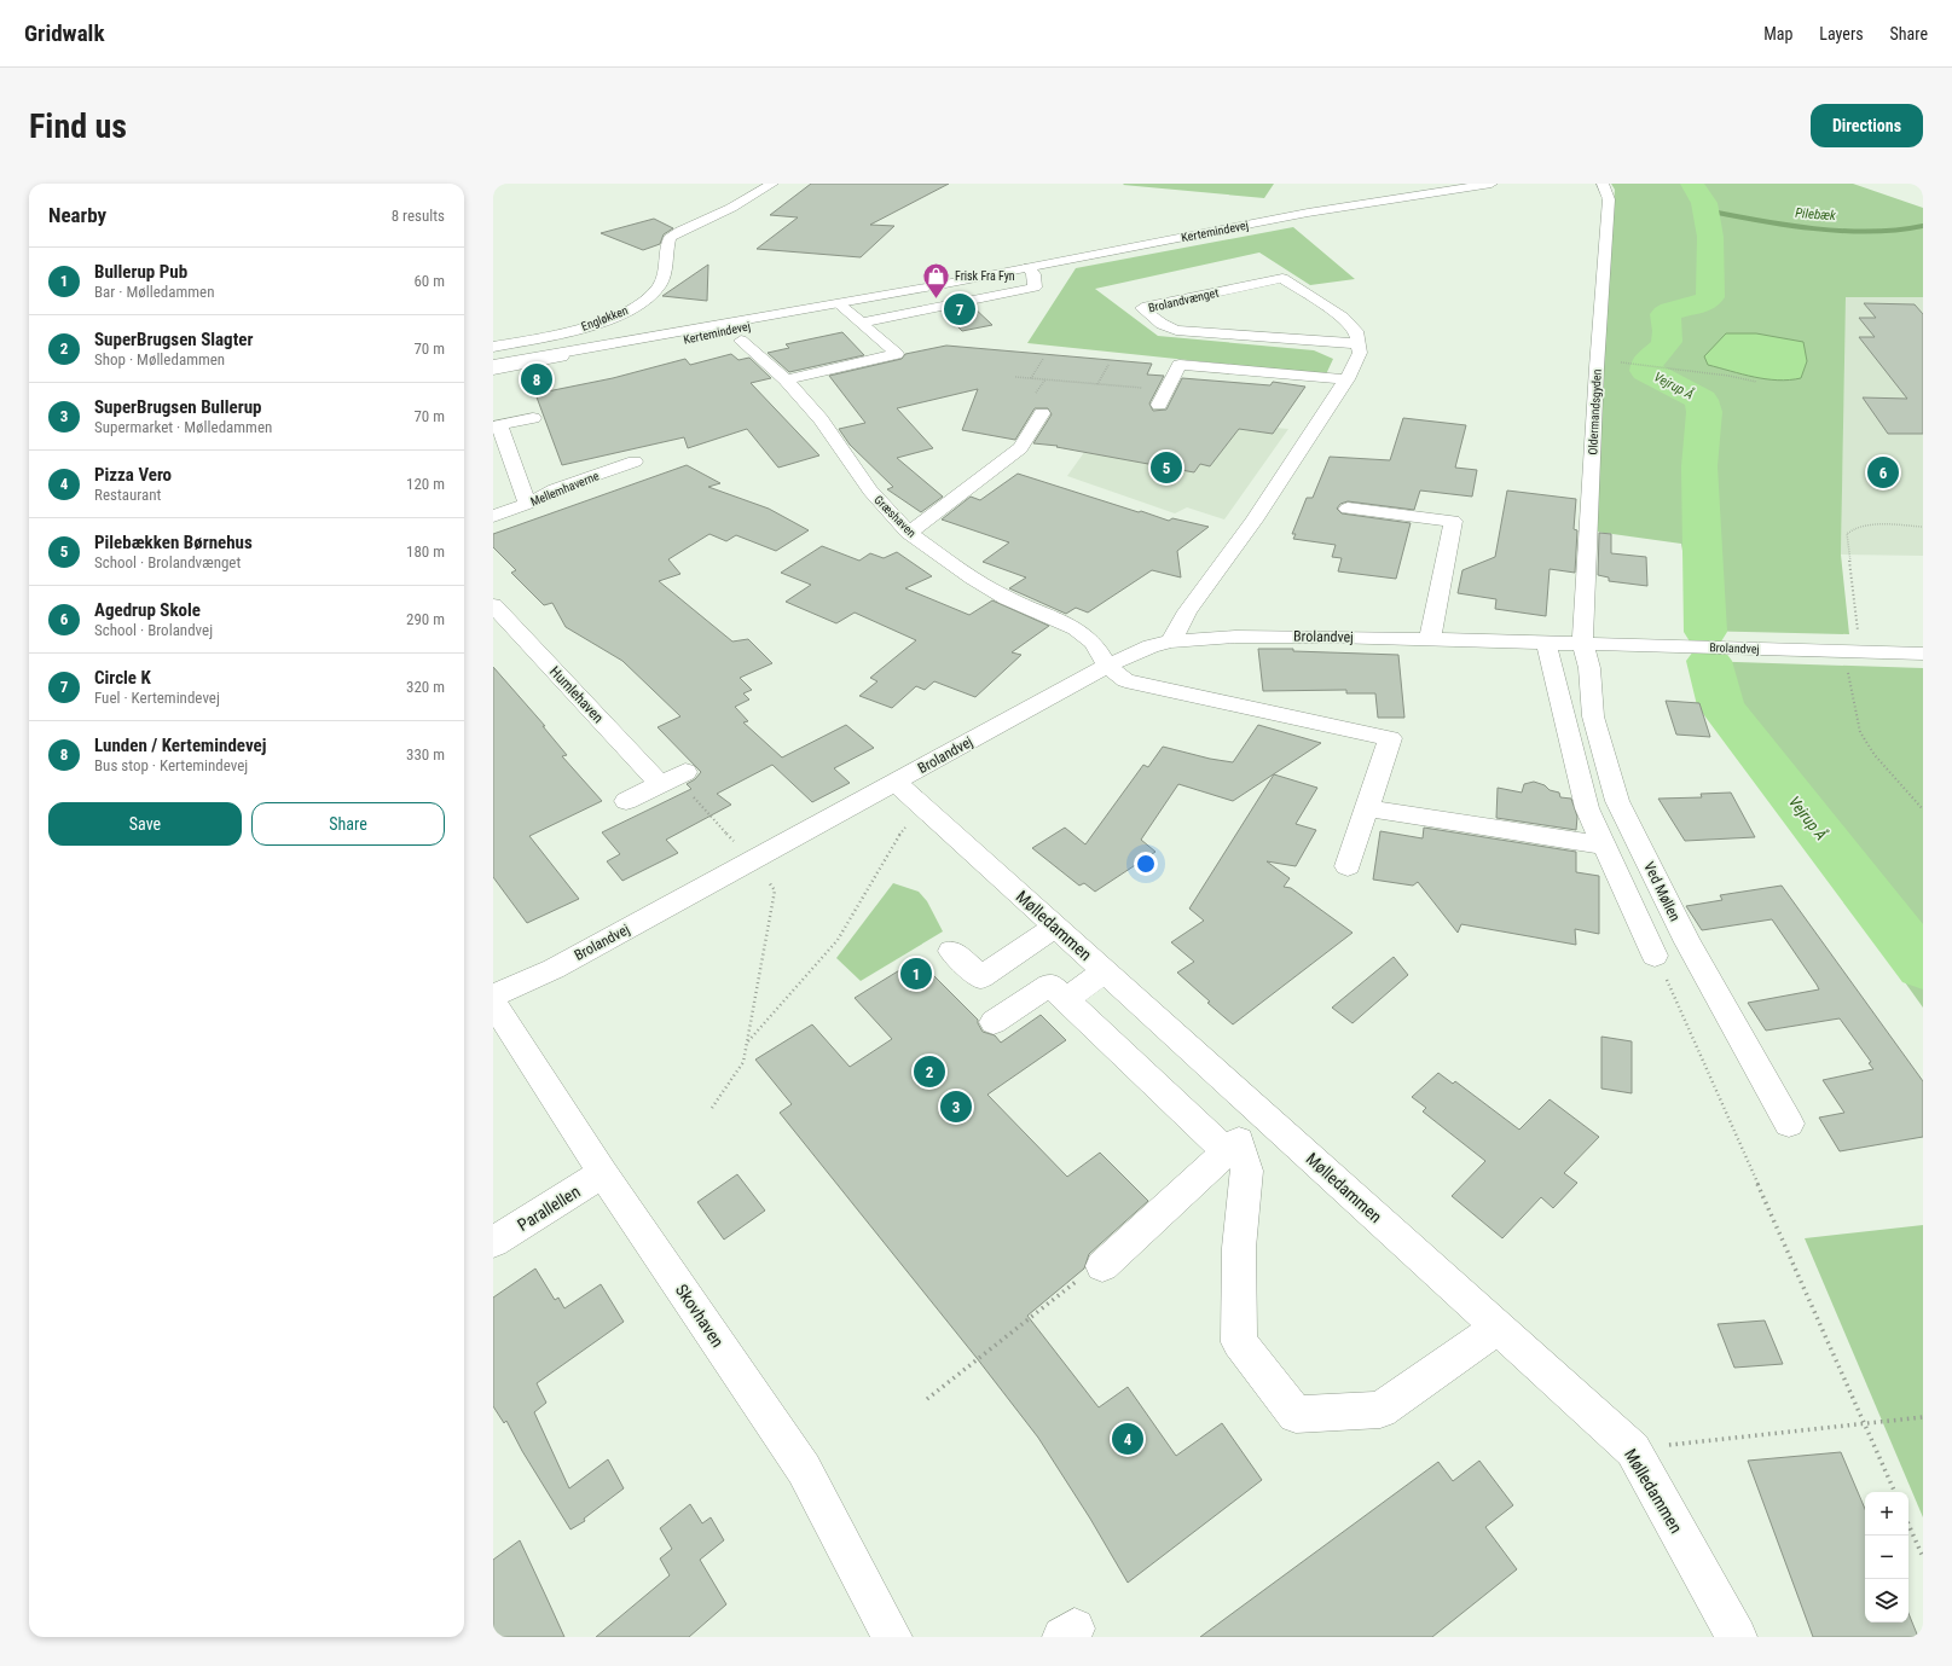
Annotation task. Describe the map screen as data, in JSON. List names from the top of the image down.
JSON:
{
  "streets": {
    "street": [
      "Kertemindevej",
      "Brolandvænget",
      "Engløkken",
      "Oldermandsgyden",
      "Mellemhaverne",
      "Græshaven",
      "Brolandvej",
      "Humlehaven",
      "Ved Møllen",
      "Mølledammen",
      "Parallellen",
      "Skovhaven"
    ]
  },
  "crossings": [
    ["Oldermandsgyden", "Brolandvej"],
    ["Oldermandsgyden", "Ved Møllen"],
    ["Græshaven", "Brolandvej"],
    ["Brolandvej", "Ved Møllen"],
    ["Brolandvej", "Mølledammen"],
    ["Parallellen", "Skovhaven"]
  ],
  "water": ["Pilebæk", "Vejrup Å"],
  "places": {
    "shop": ["Frisk Fra Fyn"]
  },
  "page": {
    "header": "Gridwalk",
    "nav": ["Map", "Layers", "Share"],
    "buttons": [
      "Directions",
      ["Save", "Share"]
    ],
    "title": "Find us",
    "heading": ["Nearby", "8 results"],
    "list": [
      {
        "mark": "1",
        "name": "Bullerup Pub",
        "note": "Bar · Mølledammen",
        "value": "60 m"
      },
      {
        "mark": "2",
        "name": "SuperBrugsen Slagter",
        "note": "Shop · Mølledammen",
        "value": "70 m"
      },
      {
        "mark": "3",
        "name": "SuperBrugsen Bullerup",
        "note": "Supermarket · Mølledammen",
        "value": "70 m"
      },
      {
        "mark": "4",
        "name": "Pizza Vero",
        "note": "Restaurant",
        "value": "120 m"
      },
      {
        "mark": "5",
        "name": "Pilebækken Børnehus",
        "note": "School · Brolandvænget",
        "value": "180 m"
      },
      {
        "mark": "6",
        "name": "Agedrup Skole",
        "note": "School · Brolandvej",
        "value": "290 m"
      },
      {
        "mark": "7",
        "name": "Circle K",
        "note": "Fuel · Kertemindevej",
        "value": "320 m"
      },
      {
        "mark": "8",
        "name": "Lunden / Kertemindevej",
        "note": "Bus stop · Kertemindevej",
        "value": "330 m"
      }
    ],
    "pins": [
      "7",
      "8",
      "5",
      "6",
      "1",
      "2",
      "3",
      "4"
    ],
    "map_buttons": ["+", "−"]
  }
}
